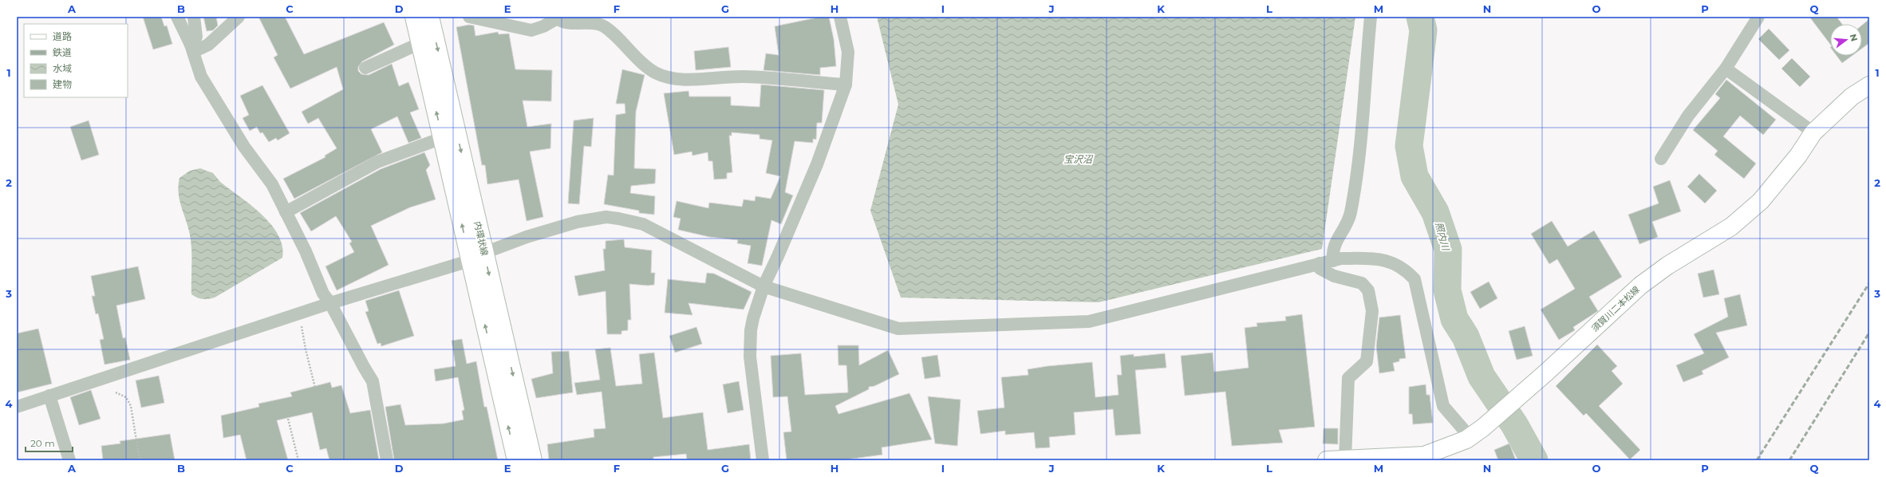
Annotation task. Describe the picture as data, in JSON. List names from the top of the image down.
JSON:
{
  "streets": {
    "street": ["内環状線", "須賀川二本松線"]
  },
  "water": ["宝沢沼", "照内川"],
  "legend": [
    "道路",
    "鉄道",
    "水域",
    "建物"
  ],
  "scale_bar": "20 m",
  "north": "right",
  "grid": {
    "columns": [
      "A",
      "B",
      "C",
      "D",
      "E",
      "F",
      "G",
      "H",
      "I",
      "J",
      "K",
      "L",
      "M",
      "N",
      "O",
      "P",
      "Q"
    ],
    "rows": [
      "1",
      "2",
      "3",
      "4"
    ]
  }
}
